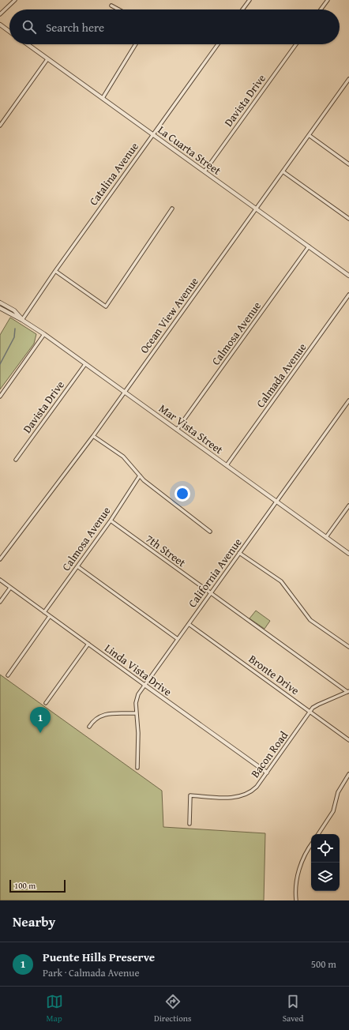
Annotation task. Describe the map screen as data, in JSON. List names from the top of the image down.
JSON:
{
  "streets": {
    "street": [
      "Davista Drive",
      "La Cuarta Street",
      "Catalina Avenue",
      "Ocean View Avenue",
      "Calmosa Avenue",
      "Calmada Avenue",
      "Mar Vista Street",
      "7th Street",
      "California Avenue",
      "Linda Vista Drive",
      "Bronte Drive",
      "Bacon Road"
    ]
  },
  "crossings": [
    ["Davista Drive", "La Cuarta Street"],
    ["Davista Drive", "Mar Vista Street"],
    ["La Cuarta Street", "Catalina Avenue"],
    ["La Cuarta Street", "Ocean View Avenue"],
    ["La Cuarta Street", "Calmosa Avenue"],
    ["Catalina Avenue", "Mar Vista Street"],
    ["Ocean View Avenue", "Mar Vista Street"],
    ["Calmosa Avenue", "Mar Vista Street"],
    ["Calmosa Avenue", "7th Street"],
    ["Calmosa Avenue", "Linda Vista Drive"],
    ["Calmada Avenue", "Mar Vista Street"],
    ["Mar Vista Street", "California Avenue"],
    ["7th Street", "California Avenue"],
    ["7th Street", "Bacon Road"],
    ["California Avenue", "Linda Vista Drive"],
    ["California Avenue", "Bronte Drive"],
    ["Linda Vista Drive", "Bacon Road"],
    ["Bronte Drive", "Bacon Road"]
  ],
  "scale_bar": "100 m",
  "page": {
    "search": "Search here",
    "pins": "1",
    "scale": "100 m",
    "heading": "Nearby",
    "list": [
      {
        "mark": "1",
        "name": "Puente Hills Preserve",
        "note": "Park · Calmada Avenue",
        "value": "500 m"
      }
    ],
    "nav": ["Map", "Directions", "Saved"]
  }
}
